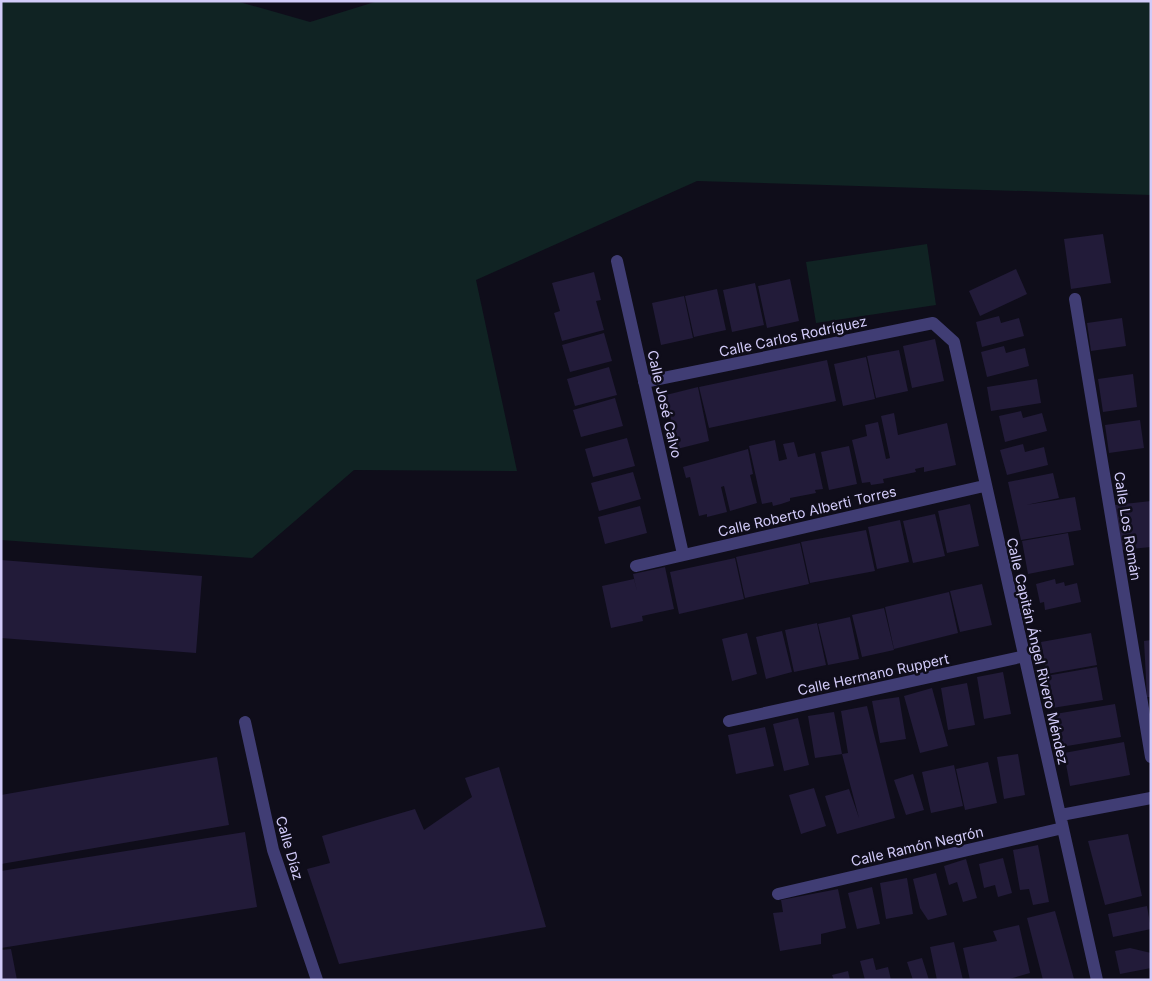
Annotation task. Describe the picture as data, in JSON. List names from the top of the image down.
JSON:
{
  "streets": {
    "street": [
      "Calle Carlos Rodríguez",
      "Calle José Calvo",
      "Calle Roberto Alberti Torres",
      "Calle Los Román",
      "Calle Capitán Ángel Rivero Méndez",
      "Calle Hermano Ruppert",
      "Calle Ramón Negrón",
      "Calle Díaz"
    ]
  },
  "crossings": [
    ["Calle Carlos Rodríguez", "Calle José Calvo"],
    ["Calle Carlos Rodríguez", "Calle Capitán Ángel Rivero Méndez"],
    ["Calle José Calvo", "Calle Roberto Alberti Torres"],
    ["Calle Roberto Alberti Torres", "Calle Capitán Ángel Rivero Méndez"],
    ["Calle Capitán Ángel Rivero Méndez", "Calle Hermano Ruppert"],
    ["Calle Capitán Ángel Rivero Méndez", "Calle Ramón Negrón"]
  ]
}
